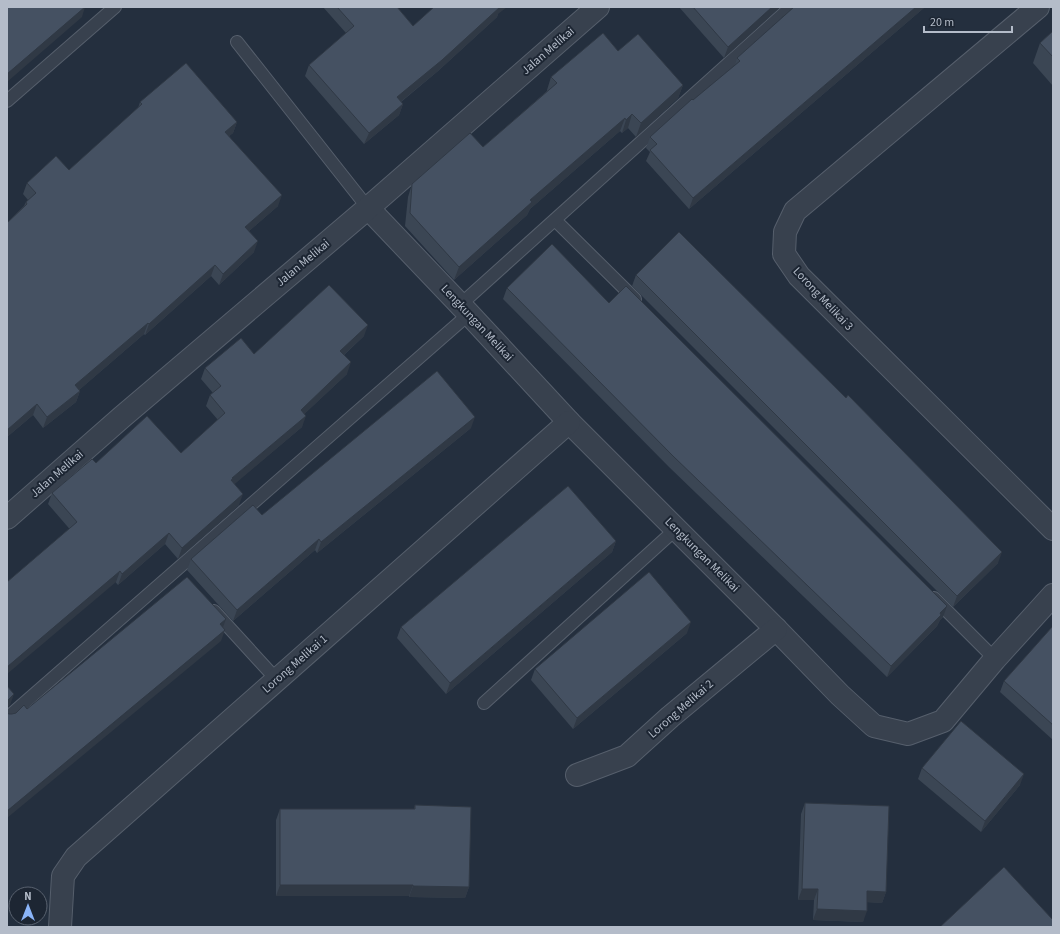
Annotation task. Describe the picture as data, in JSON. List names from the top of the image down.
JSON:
{
  "streets": {
    "street": [
      "Jalan Melikai",
      "Lorong Melikai 3",
      "Lengkungan Melikai",
      "Lorong Melikai 1",
      "Lorong Melikai 2"
    ]
  },
  "crossings": [
    ["Jalan Melikai", "Lengkungan Melikai"],
    ["Lengkungan Melikai", "Lorong Melikai 1"],
    ["Lengkungan Melikai", "Lorong Melikai 2"]
  ],
  "scale_bar": "20 m",
  "north": "top"
}
